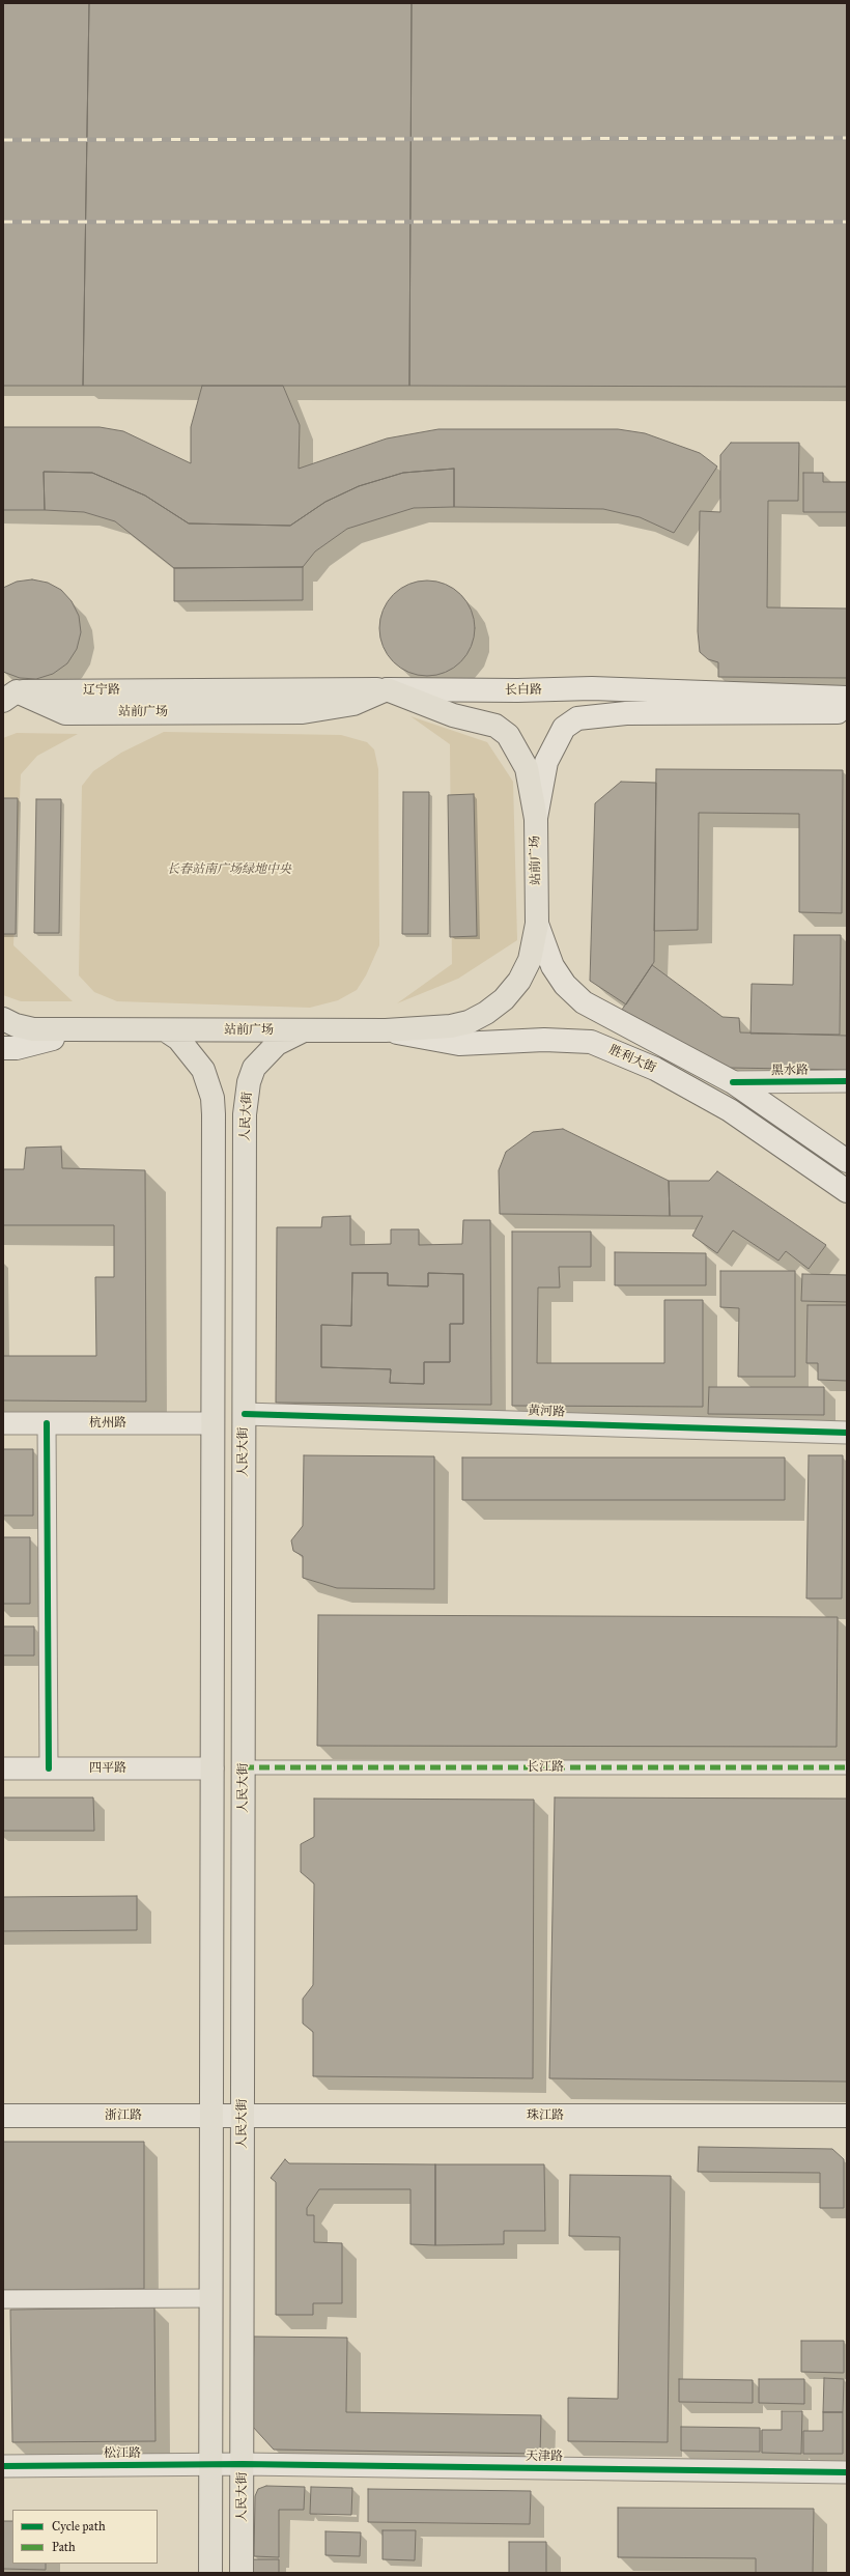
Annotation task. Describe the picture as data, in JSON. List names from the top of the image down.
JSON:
{
  "streets": {
    "main road": [
      "辽宁路",
      "长白路",
      "站前广场",
      "胜利大街",
      "人民大街",
      "浙江路",
      "珠江路"
    ],
    "street": [
      "黑水路",
      "黄河路",
      "杭州路",
      "长江路",
      "四平路",
      "松江路",
      "天津路"
    ]
  },
  "crossings": [
    ["辽宁路", "长白路"],
    ["辽宁路", "站前广场"],
    ["长白路", "站前广场"],
    ["站前广场", "胜利大街"],
    ["站前广场", "人民大街"],
    ["胜利大街", "黑水路"],
    ["人民大街", "黄河路"],
    ["人民大街", "长江路"],
    ["人民大街", "浙江路"],
    ["人民大街", "珠江路"],
    ["人民大街", "松江路"],
    ["人民大街", "天津路"],
    ["浙江路", "珠江路"],
    ["松江路", "天津路"]
  ],
  "parks": ["长春站南广场绿地中央"],
  "legend": ["Cycle path", "Path"]
}
